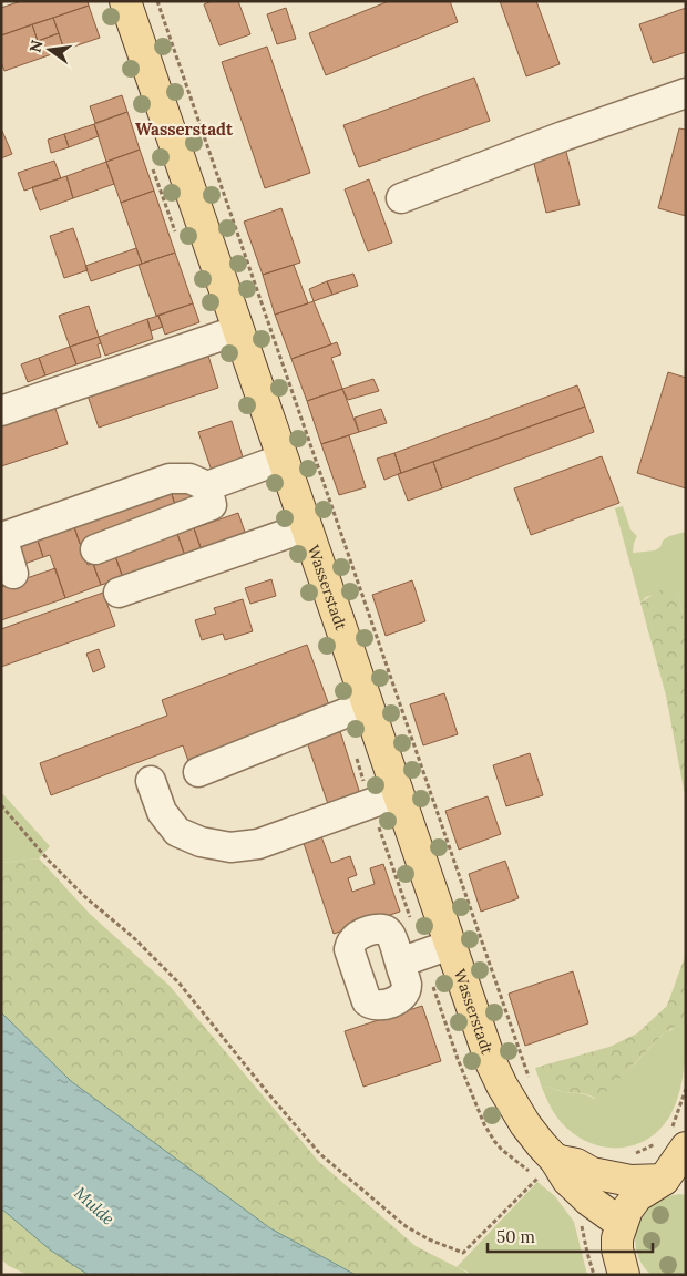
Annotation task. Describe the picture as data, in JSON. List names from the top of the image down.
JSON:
{
  "streets": {
    "main road": ["Wasserstadt"]
  },
  "districts": ["Wasserstadt"],
  "water": ["Mulde"],
  "scale_bar": "50 m",
  "north": "left"
}
